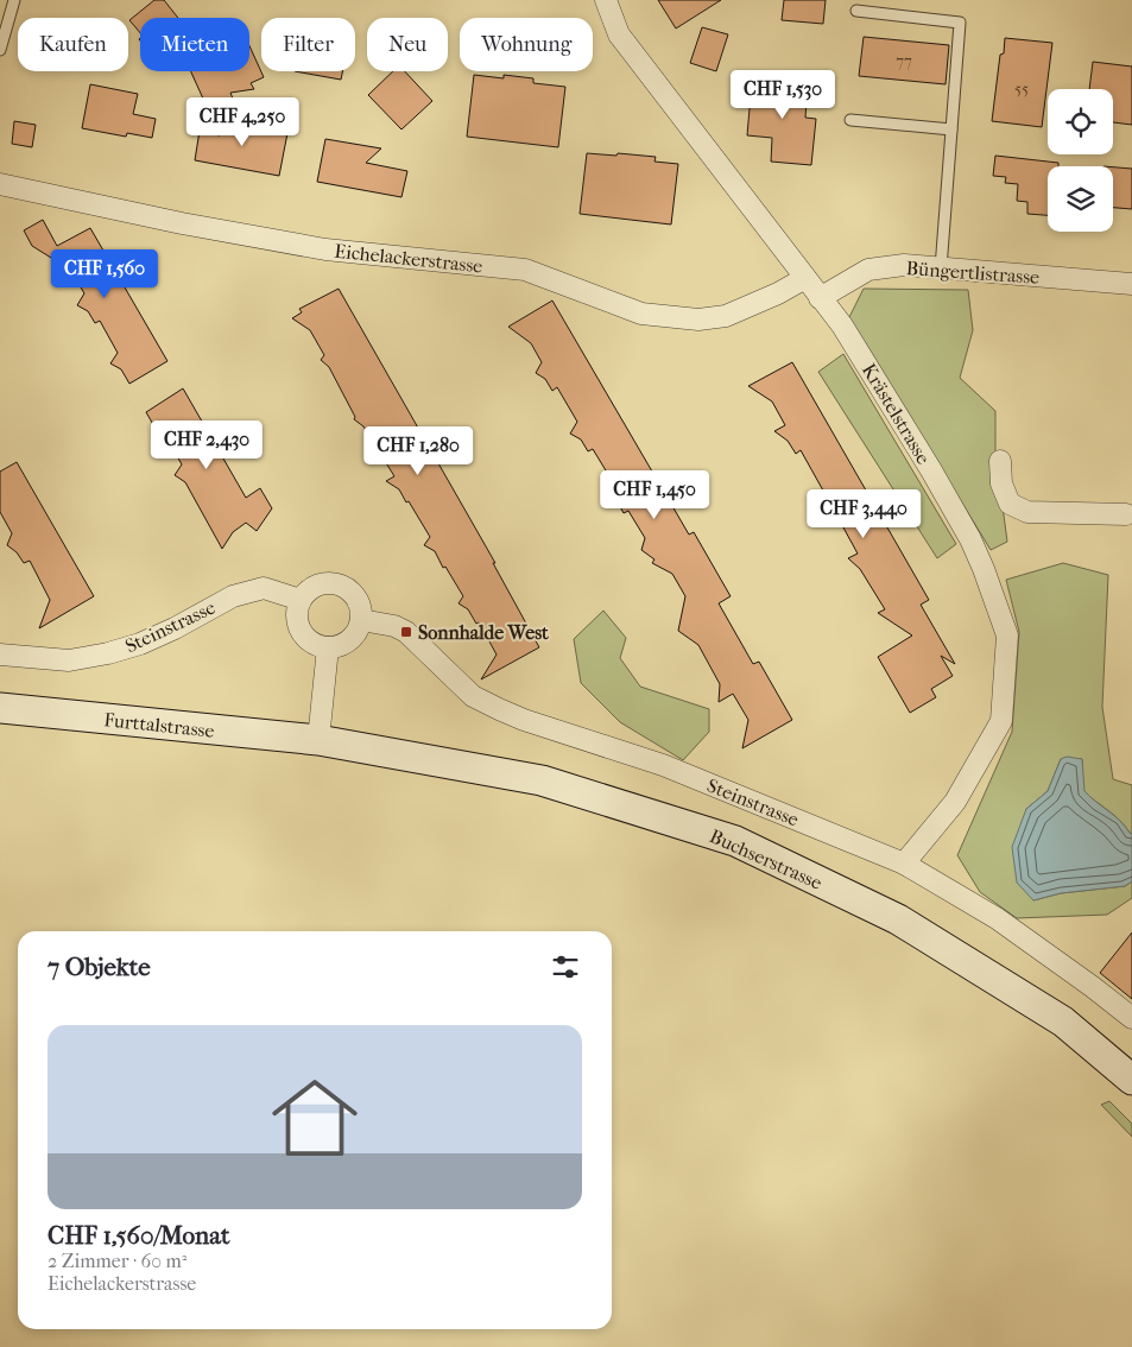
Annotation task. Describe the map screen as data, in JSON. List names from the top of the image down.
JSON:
{
  "streets": {
    "main road": ["Furttalstrasse", "Buchserstrasse"],
    "street": [
      "Eichelackerstrasse",
      "Büngertlistrasse",
      "Krästelstrasse",
      "Steinstrasse"
    ]
  },
  "crossings": [
    ["Eichelackerstrasse", "Krästelstrasse"],
    ["Büngertlistrasse", "Krästelstrasse"],
    ["Krästelstrasse", "Steinstrasse"],
    ["Furttalstrasse", "Buchserstrasse"]
  ],
  "places": {
    "transit": ["Sonnhalde West"]
  },
  "house_numbers": ["77", "55"],
  "page": {
    "chip": [
      "Kaufen",
      "Mieten",
      "Filter",
      "Neu",
      "Wohnung"
    ],
    "price": [
      "CHF 1,530",
      "CHF 4,250",
      "CHF 1,560",
      "CHF 2,430",
      "CHF 1,280",
      "CHF 1,450",
      "CHF 3,440"
    ],
    "heading": "7 Objekte",
    "list": [
      {
        "name": "CHF 1,560/Monat",
        "note": "2 Zimmer · 60 m² · Eichelackerstrasse"
      }
    ]
  }
}
